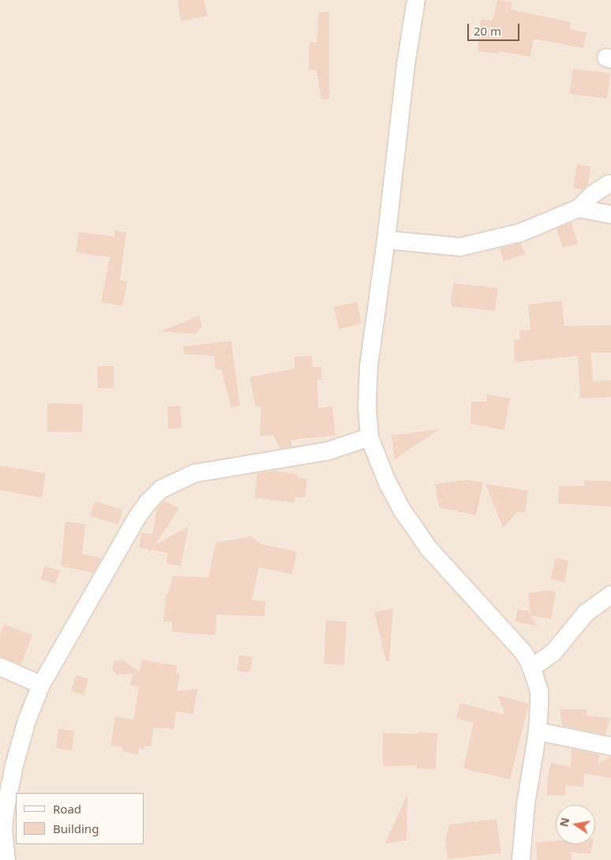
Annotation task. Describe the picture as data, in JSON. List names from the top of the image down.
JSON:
{
  "legend": ["Road", "Building"],
  "scale_bar": "20 m",
  "north": "left"
}
